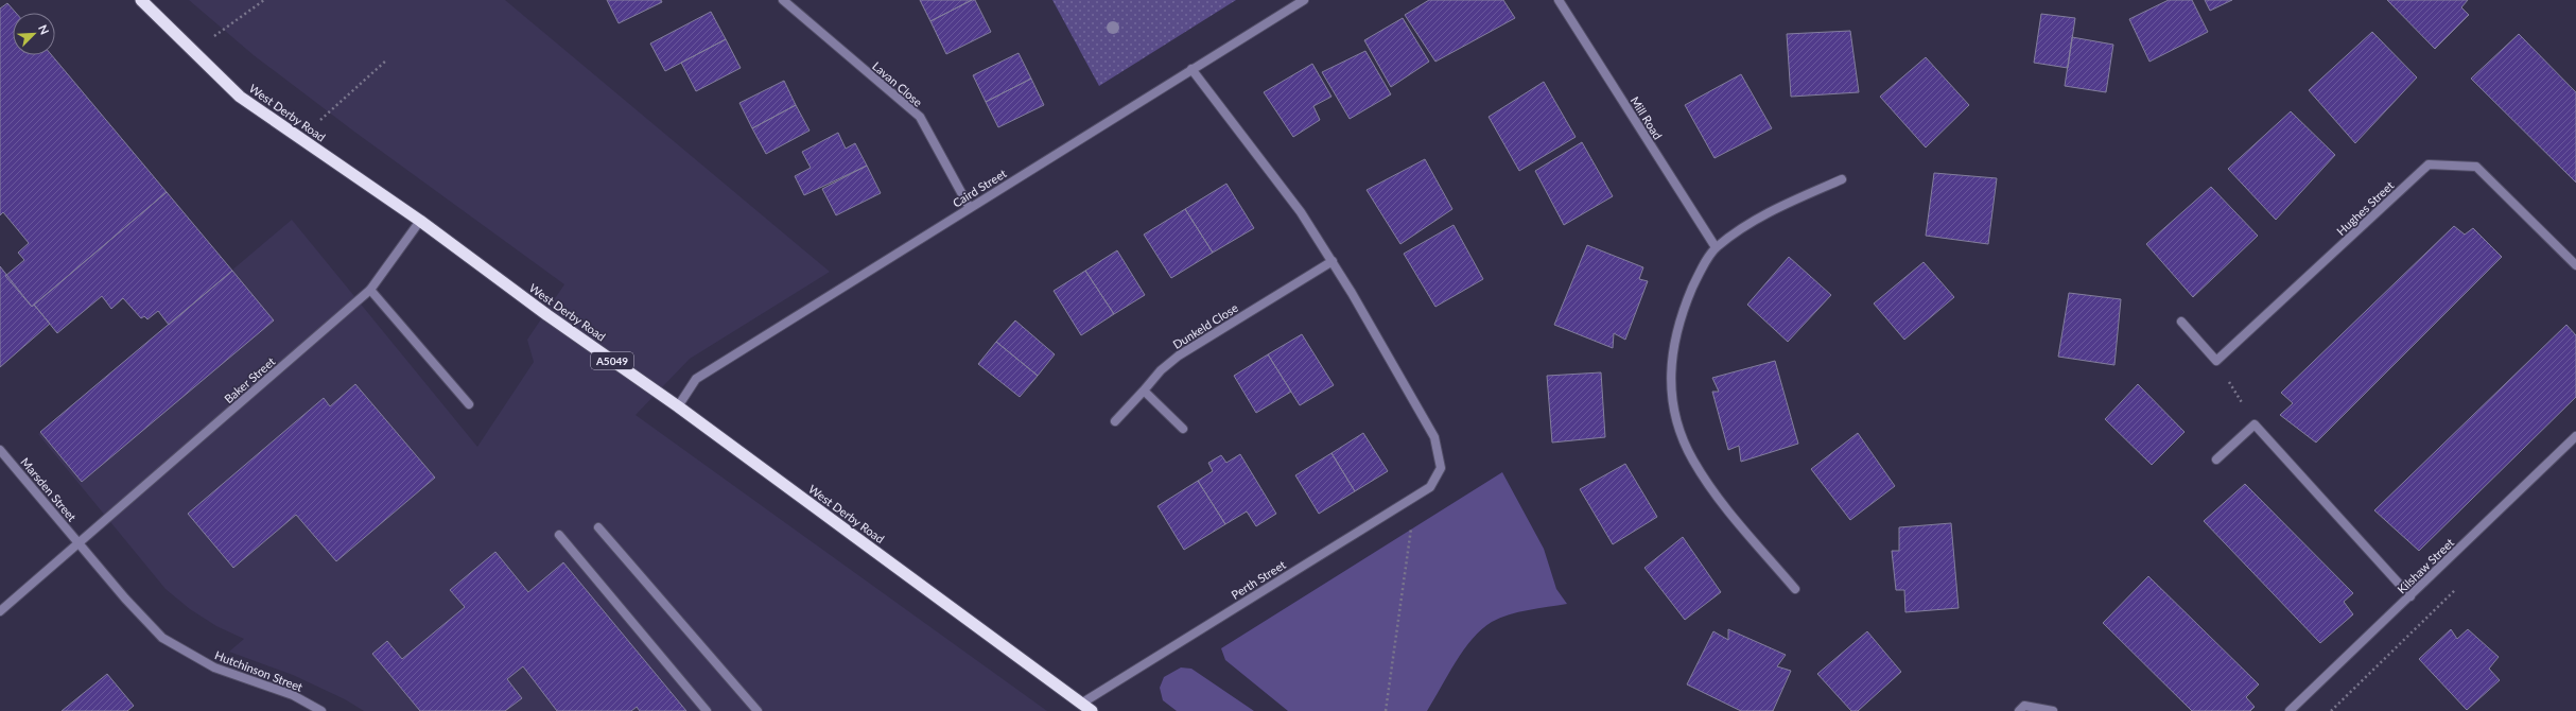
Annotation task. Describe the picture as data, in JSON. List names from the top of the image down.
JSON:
{
  "streets": {
    "highway": ["West Derby Road", "A5049"],
    "street": [
      "Lavan Close",
      "Mill Road",
      "Caird Street",
      "Hughes Street",
      "Dunkeld Close",
      "Baker Street",
      "Marsden Street",
      "Kilshaw Street",
      "Perth Street",
      "Hutchinson Street"
    ]
  },
  "crossings": [
    ["Lavan Close", "Caird Street"],
    ["West Derby Road", "Caird Street"],
    ["West Derby Road", "Baker Street"],
    ["West Derby Road", "Perth Street"],
    ["Dunkeld Close", "Perth Street"],
    ["Baker Street", "Marsden Street"],
    ["Baker Street", "Hutchinson Street"],
    ["Marsden Street", "Hutchinson Street"]
  ],
  "north": "top right"
}
